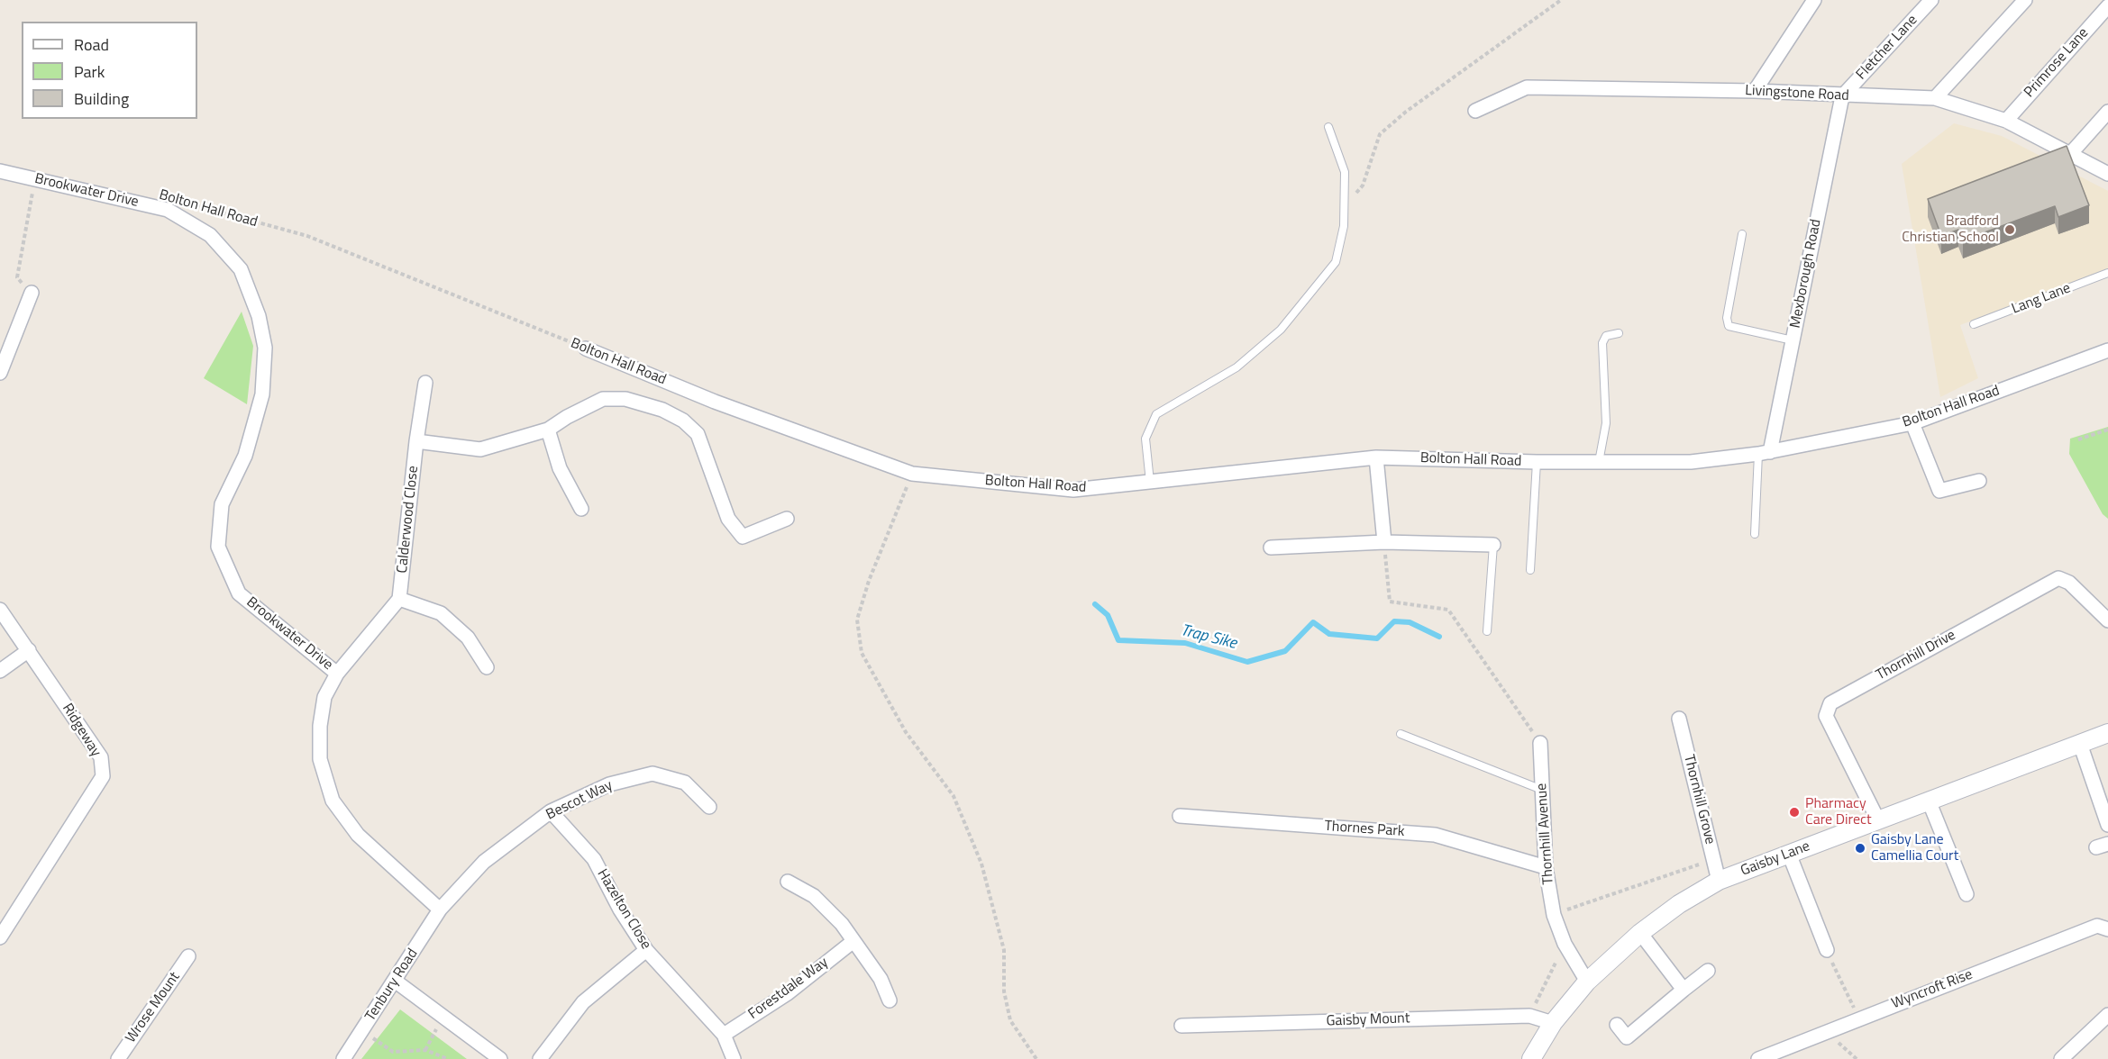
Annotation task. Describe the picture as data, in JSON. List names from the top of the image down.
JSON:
{
  "streets": {
    "street": [
      "Fletcher Lane",
      "Primrose Lane",
      "Livingstone Road",
      "Brookwater Drive",
      "Bolton Hall Road",
      "Mexborough Road",
      "Calderwood Close",
      "Thornhill Drive",
      "Ridgeway",
      "Thornhill Grove",
      "Bescot Way",
      "Thornes Park",
      "Thornhill Avenue",
      "Gaisby Lane",
      "Hazelton Close",
      "Tenbury Road",
      "Forestdale Way",
      "Wyncroft Rise",
      "Wrose Mount",
      "Gaisby Mount"
    ],
    "lane": ["Lang Lane"]
  },
  "crossings": [
    ["Fletcher Lane", "Livingstone Road"],
    ["Fletcher Lane", "Mexborough Road"],
    ["Primrose Lane", "Livingstone Road"],
    ["Livingstone Road", "Mexborough Road"],
    ["Brookwater Drive", "Bescot Way"],
    ["Brookwater Drive", "Tenbury Road"],
    ["Bolton Hall Road", "Mexborough Road"],
    ["Thornhill Drive", "Gaisby Lane"],
    ["Thornhill Grove", "Gaisby Lane"],
    ["Bescot Way", "Hazelton Close"],
    ["Bescot Way", "Tenbury Road"],
    ["Thornes Park", "Thornhill Avenue"],
    ["Thornhill Avenue", "Gaisby Lane"],
    ["Gaisby Lane", "Gaisby Mount"],
    ["Hazelton Close", "Forestdale Way"]
  ],
  "water": ["Trap Sike"],
  "places": ["Bradford Christian School", "Pharmacy Care Direct", "Gaisby Lane Camellia Court"],
  "legend": ["Road", "Park", "Building"]
}
